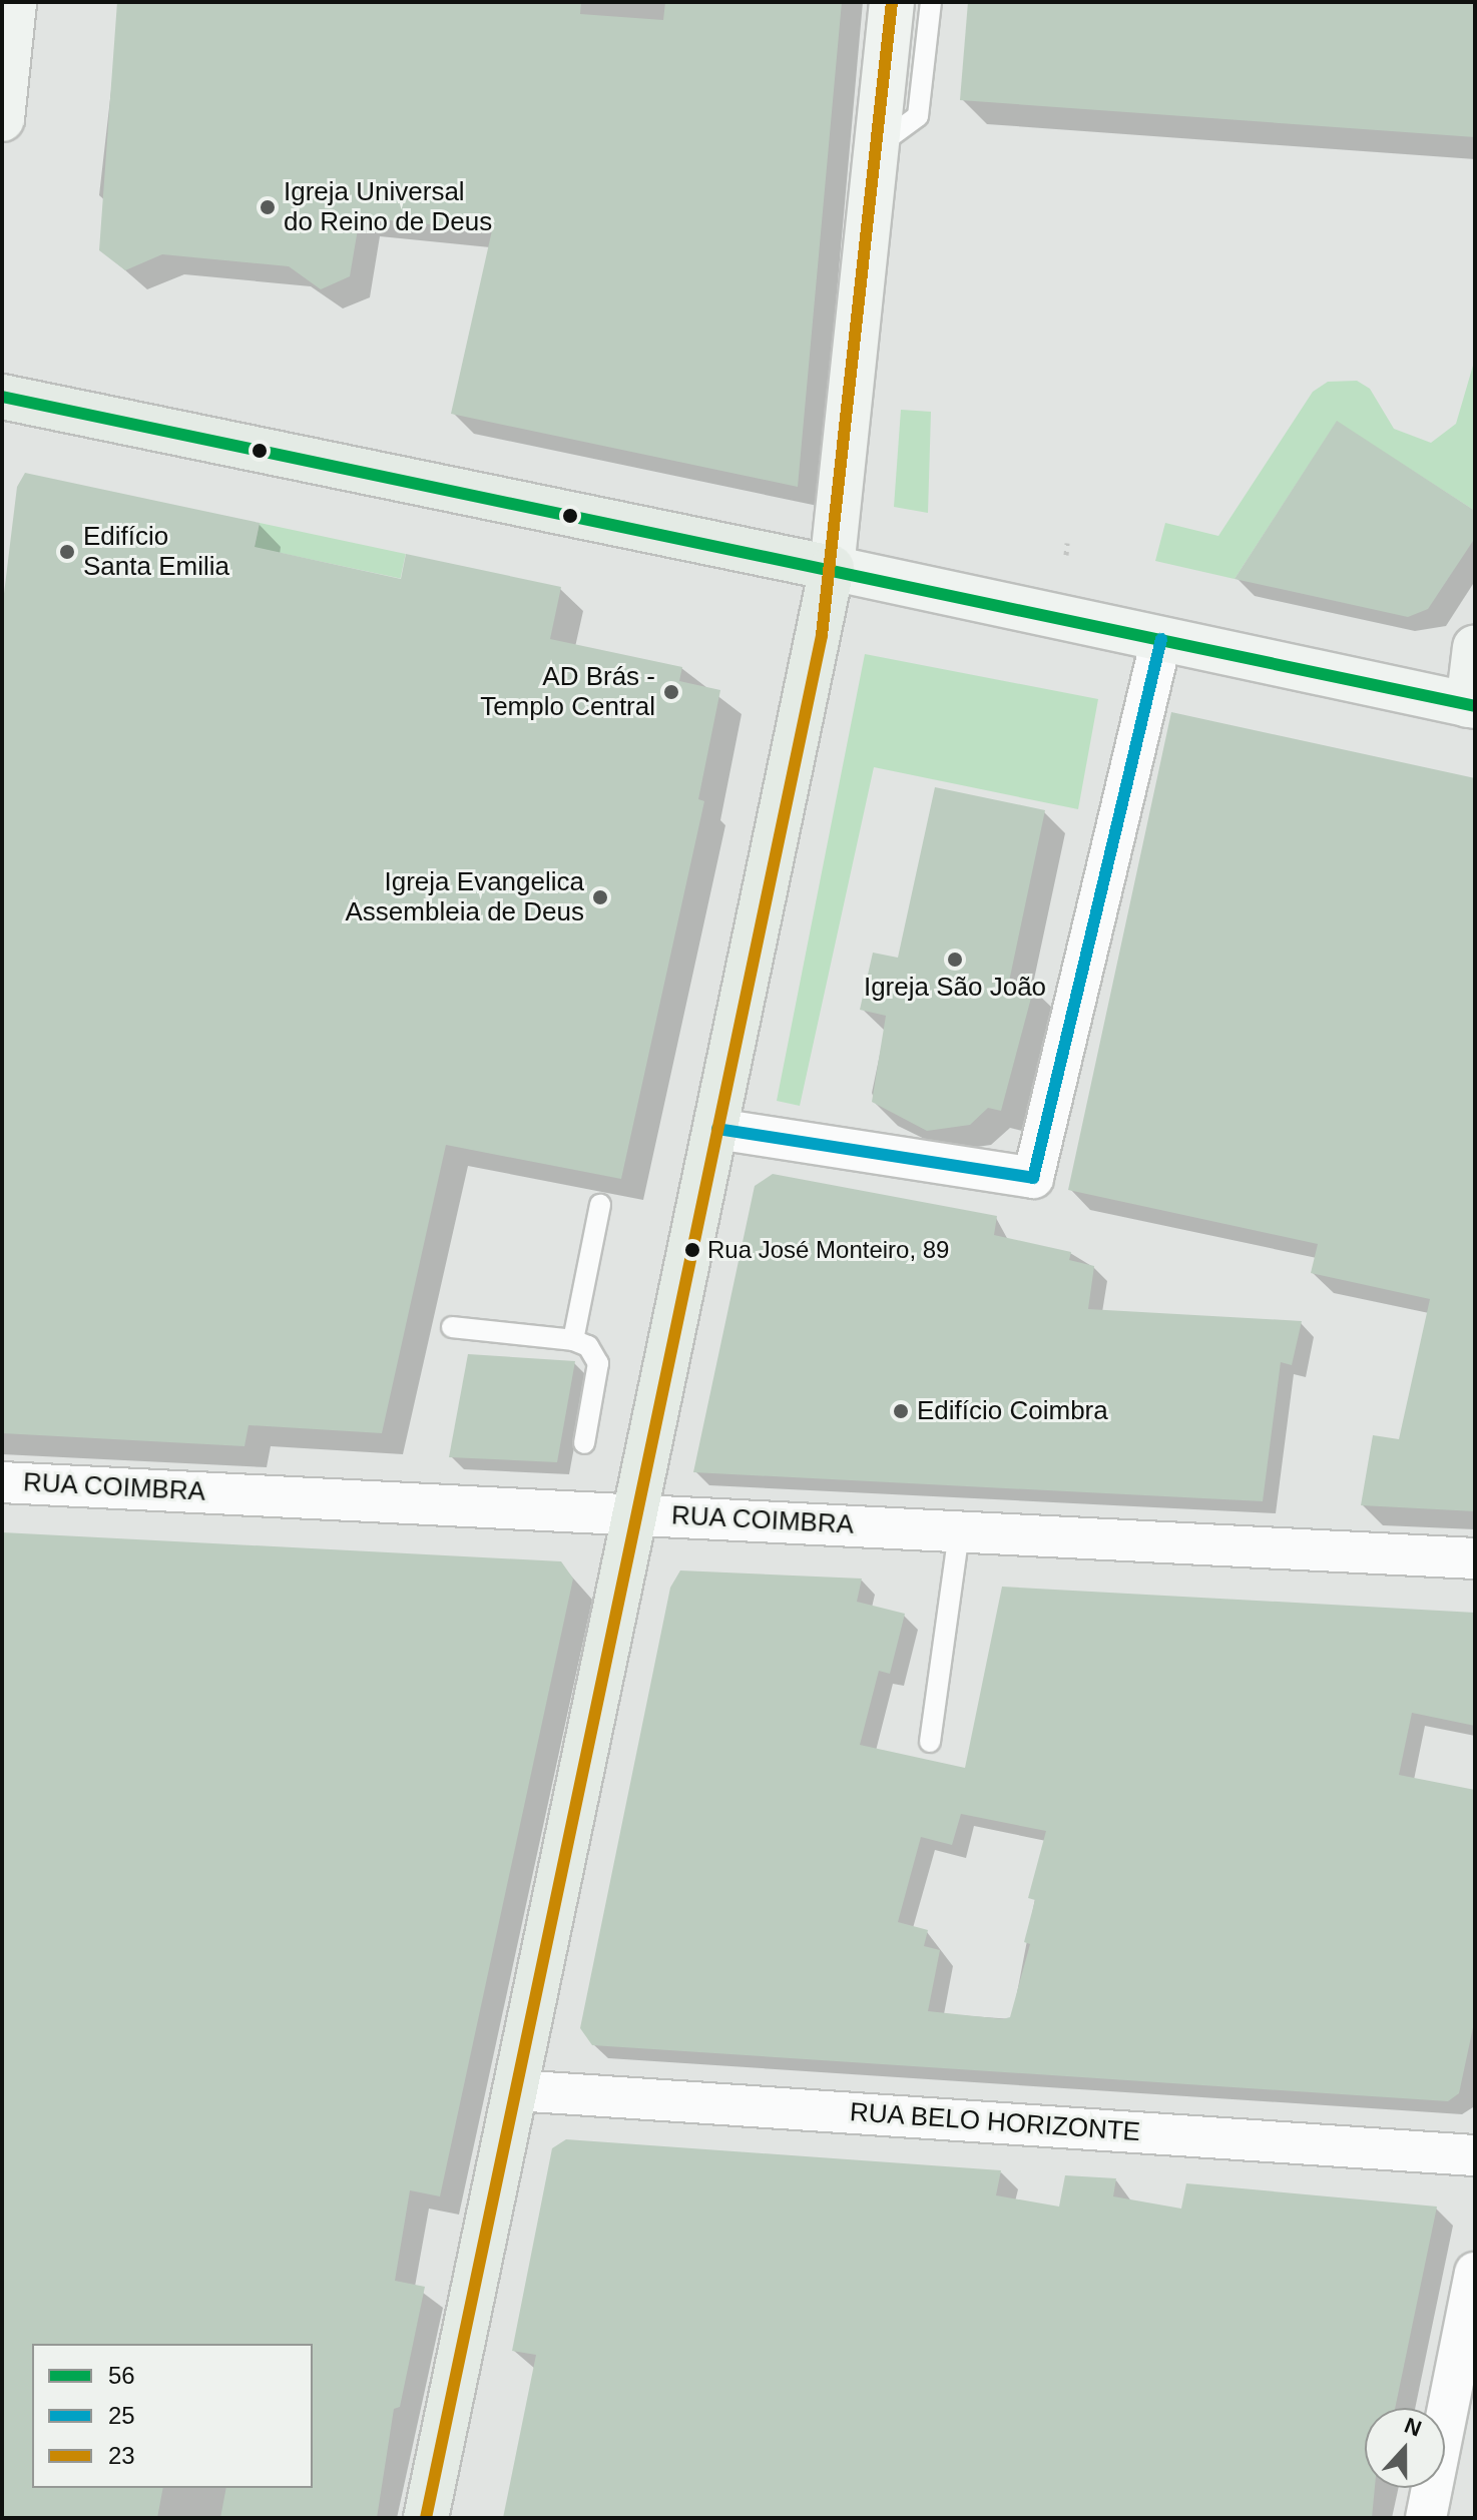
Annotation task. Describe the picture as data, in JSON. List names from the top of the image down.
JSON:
{
  "streets": {
    "street": ["RUA COIMBRA", "RUA BELO HORIZONTE"]
  },
  "places": [
    "Igreja Universal do Reino de Deus",
    "Edifício Santa Emilia",
    "AD Brás - Templo Central",
    "Igreja Evangelica Assembleia de Deus",
    "Igreja São João",
    "Rua José Monteiro, 89",
    "Edifício Coimbra"
  ],
  "lines": ["transit line 23", "transit line 56", "transit line 25"],
  "legend": ["56", "25", "23"],
  "north": "top"
}
